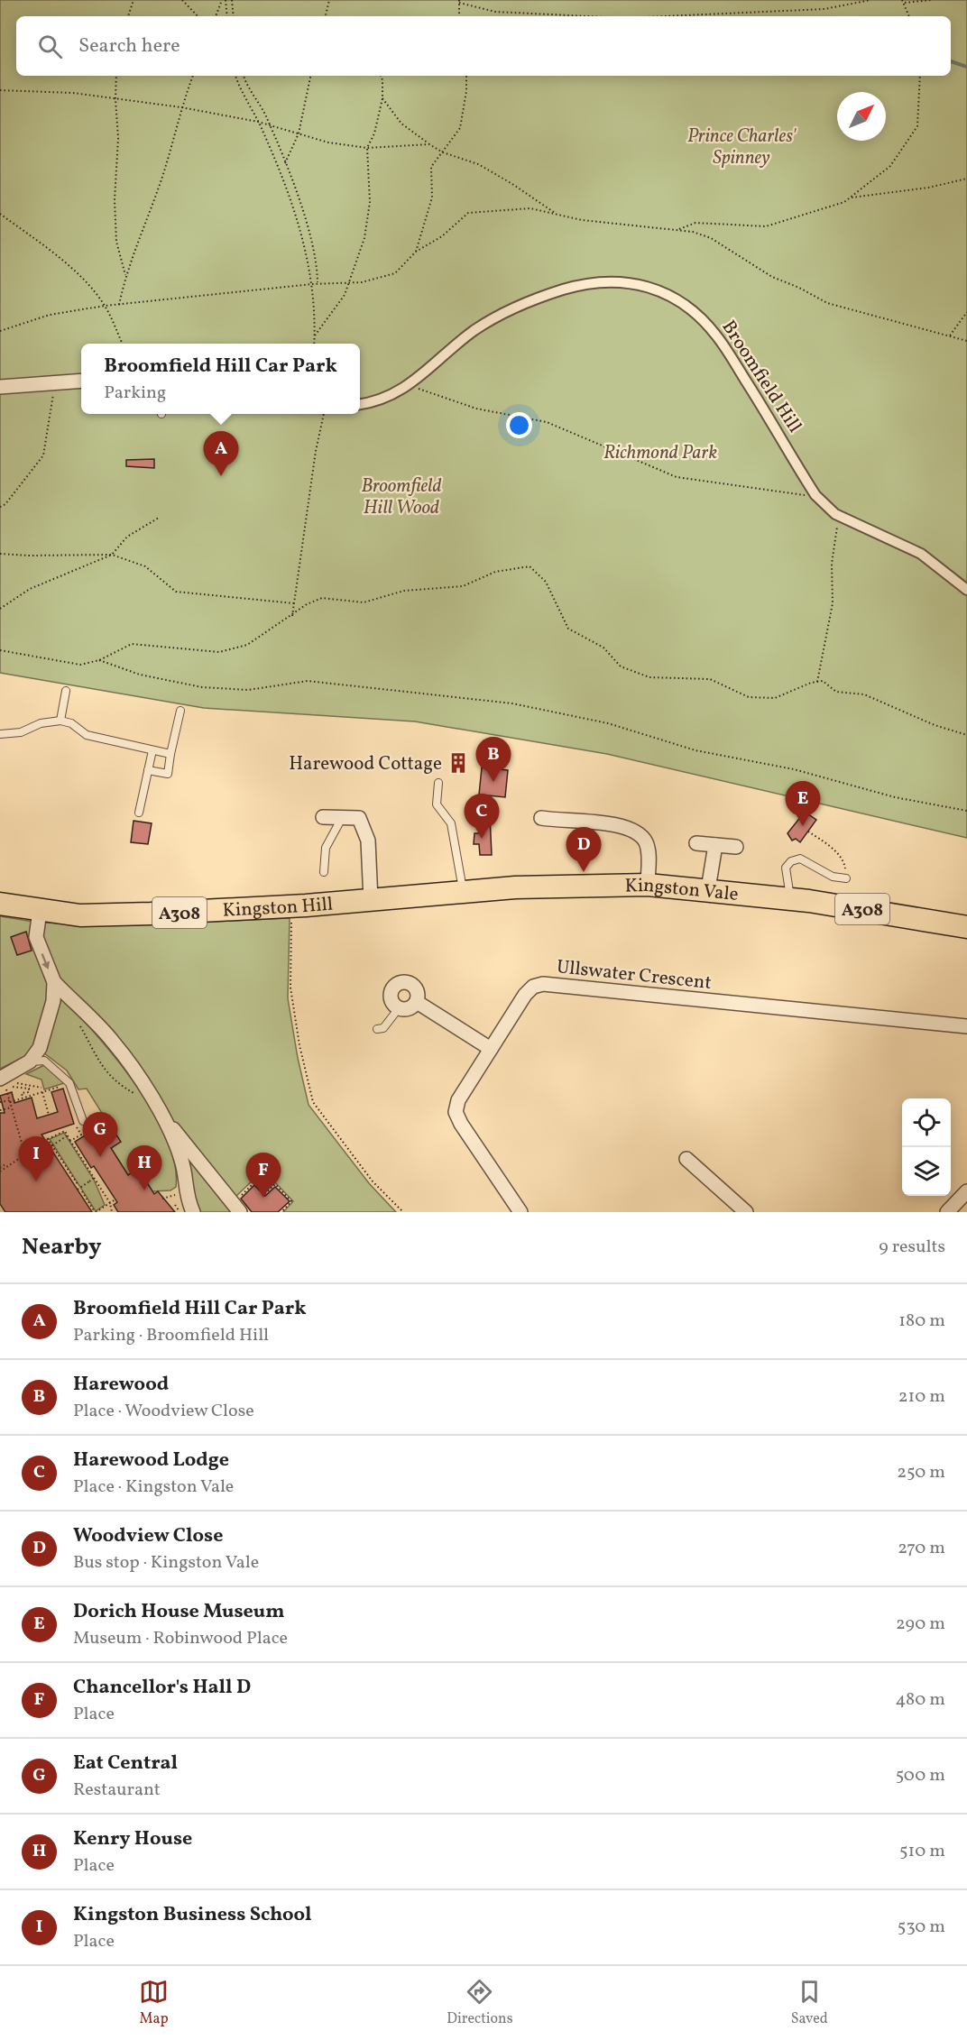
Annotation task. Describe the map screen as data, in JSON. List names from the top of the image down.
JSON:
{
  "streets": {
    "main road": ["Kingston Vale", "Kingston Hill", "A308"],
    "street": ["Broomfield Hill", "Ullswater Crescent"]
  },
  "crossings": [
    ["Kingston Vale", "Kingston Hill"]
  ],
  "parks": ["Prince Charles' Spinney", "Richmond Park", "Broomfield Hill Wood"],
  "places": {
    "building": ["Harewood Cottage"]
  },
  "north": "top right",
  "page": {
    "search": "Search here",
    "popup": ["Broomfield Hill Car Park", "Parking"],
    "pins": [
      "A",
      "B",
      "E",
      "C",
      "D",
      "G",
      "I",
      "H",
      "F"
    ],
    "heading": ["Nearby", "9 results"],
    "list": [
      {
        "mark": "A",
        "name": "Broomfield Hill Car Park",
        "note": "Parking · Broomfield Hill",
        "value": "180 m"
      },
      {
        "mark": "B",
        "name": "Harewood",
        "note": "Place · Woodview Close",
        "value": "210 m"
      },
      {
        "mark": "C",
        "name": "Harewood Lodge",
        "note": "Place · Kingston Vale",
        "value": "250 m"
      },
      {
        "mark": "D",
        "name": "Woodview Close",
        "note": "Bus stop · Kingston Vale",
        "value": "270 m"
      },
      {
        "mark": "E",
        "name": "Dorich House Museum",
        "note": "Museum · Robinwood Place",
        "value": "290 m"
      },
      {
        "mark": "F",
        "name": "Chancellor's Hall D",
        "note": "Place",
        "value": "480 m"
      },
      {
        "mark": "G",
        "name": "Eat Central",
        "note": "Restaurant",
        "value": "500 m"
      },
      {
        "mark": "H",
        "name": "Kenry House",
        "note": "Place",
        "value": "510 m"
      },
      {
        "mark": "I",
        "name": "Kingston Business School",
        "note": "Place",
        "value": "530 m"
      }
    ],
    "nav": ["Map", "Directions", "Saved"]
  }
}
